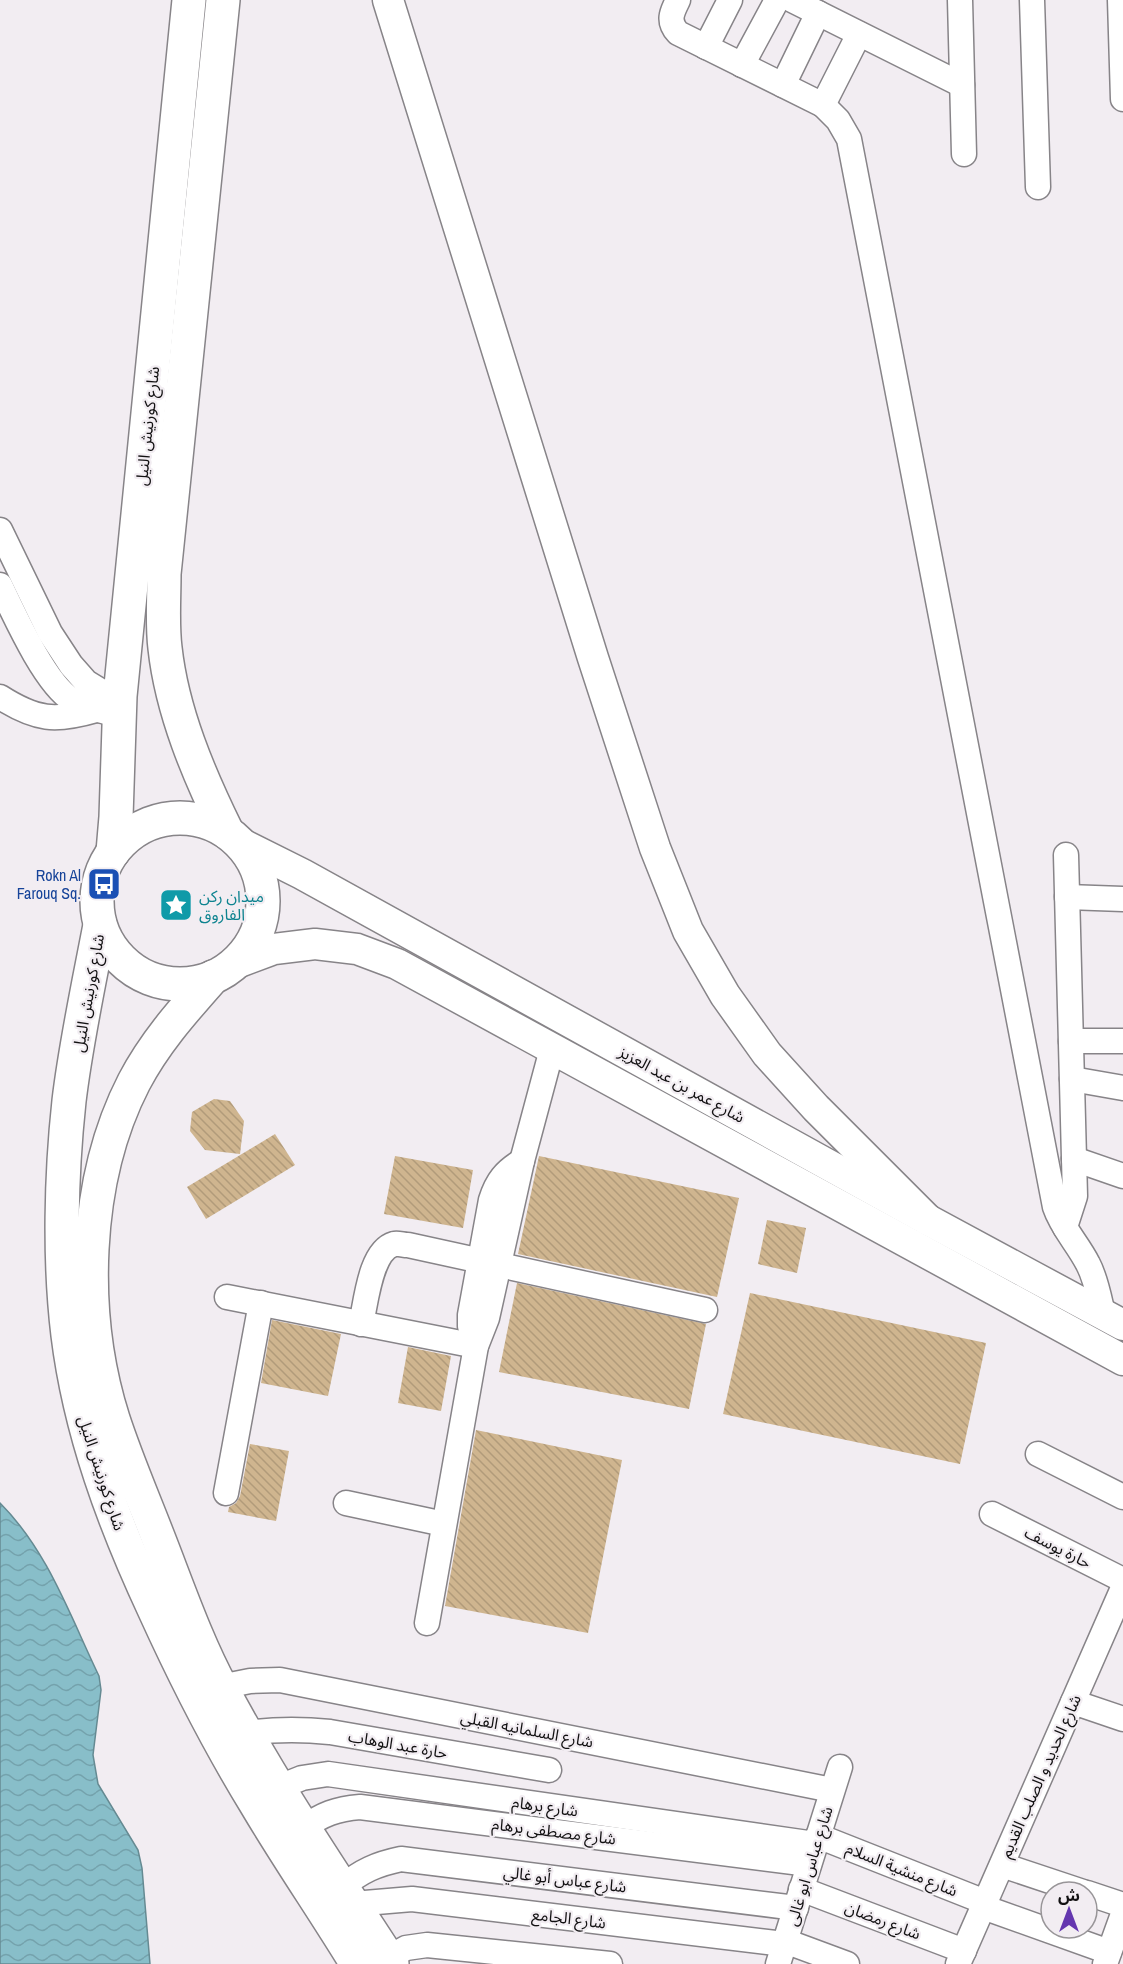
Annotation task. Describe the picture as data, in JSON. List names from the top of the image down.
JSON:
{
  "streets": {
    "highway": ["شارع كورنيش النيل"],
    "main road": ["شارع عمر بن عبد العزيز"],
    "street": [
      "حارة يوسف",
      "شارع السلمانيه القبلي",
      "حارة عبد الوهاب",
      "شارع الحديد و الصلب القديم",
      "شارع برهام",
      "شارع مصطفى برهام",
      "شارع عباس ابو غالى",
      "شارع منشية السلام",
      "شارع عباس أبو غالي",
      "شارع الجامع",
      "شارع رمضان"
    ]
  },
  "crossings": [
    ["شارع كورنيش النيل", "شارع عمر بن عبد العزيز"],
    ["شارع كورنيش النيل", "شارع السلمانيه القبلي"],
    ["شارع كورنيش النيل", "حارة عبد الوهاب"],
    ["شارع كورنيش النيل", "شارع برهام"],
    ["شارع كورنيش النيل", "شارع مصطفى برهام"],
    ["شارع كورنيش النيل", "شارع عباس أبو غالي"],
    ["شارع كورنيش النيل", "شارع الجامع"],
    ["شارع السلمانيه القبلي", "شارع عباس ابو غالى"],
    ["شارع الحديد و الصلب القديم", "شارع منشية السلام"],
    ["شارع الحديد و الصلب القديم", "شارع رمضان"],
    ["شارع برهام", "شارع مصطفى برهام"],
    ["شارع برهام", "شارع عباس ابو غالى"],
    ["شارع برهام", "شارع منشية السلام"],
    ["شارع مصطفى برهام", "شارع عباس ابو غالى"],
    ["شارع مصطفى برهام", "شارع منشية السلام"],
    ["شارع عباس ابو غالى", "شارع منشية السلام"],
    ["شارع عباس ابو غالى", "شارع عباس أبو غالي"],
    ["شارع عباس ابو غالى", "شارع الجامع"],
    ["شارع عباس ابو غالى", "شارع رمضان"],
    ["شارع عباس أبو غالي", "شارع الجامع"],
    ["شارع عباس أبو غالي", "شارع رمضان"]
  ],
  "places": {
    "bus stop": ["Rokn Al Farouq Sq."],
    "place": ["ميدان ركن الفاروق"]
  },
  "north": "top"
}
